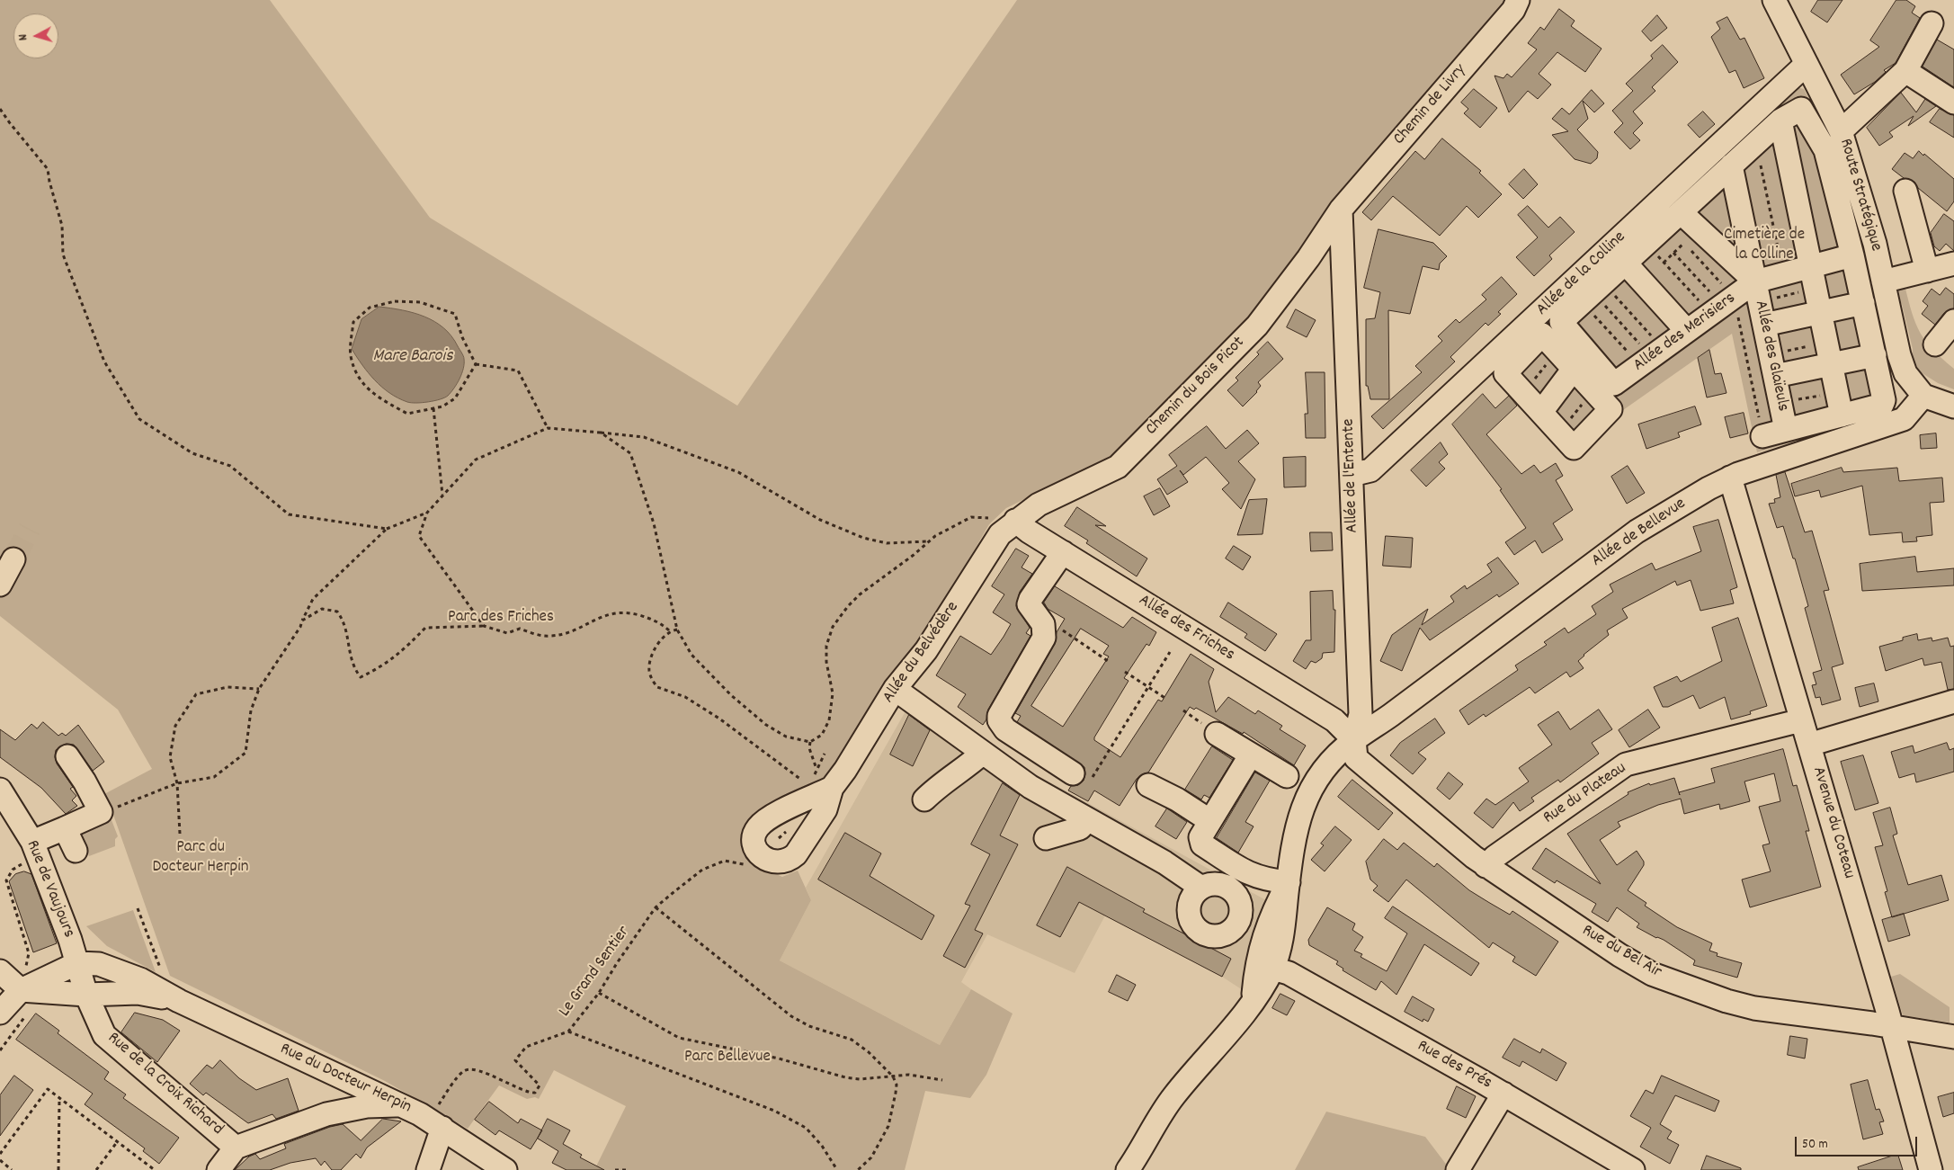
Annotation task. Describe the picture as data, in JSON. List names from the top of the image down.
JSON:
{
  "streets": {
    "street": [
      "Chemin de Livry",
      "Route Stratégique",
      "Allée de la Colline",
      "Allée des Merisiers",
      "Allée des Glaïeuls",
      "Chemin du Bois Picot",
      "Allée de l'Entente",
      "Allée de Bellevue",
      "Allée des Friches",
      "Allée du Belvédère",
      "Rue du Plateau",
      "Avenue du Coteau",
      "Rue de Vaujours",
      "Rue du Bel Air",
      "Rue des Prés",
      "Rue du Docteur Herpin",
      "Rue de la Croix Richard"
    ],
    "path": ["Le Grand Sentier"]
  },
  "crossings": [
    ["Chemin de Livry", "Chemin du Bois Picot"],
    ["Chemin de Livry", "Allée de l'Entente"],
    ["Route Stratégique", "Allée de la Colline"],
    ["Route Stratégique", "Allée de Bellevue"],
    ["Allée de la Colline", "Allée de l'Entente"],
    ["Allée des Merisiers", "Allée des Glaïeuls"],
    ["Chemin du Bois Picot", "Allée de l'Entente"],
    ["Chemin du Bois Picot", "Allée des Friches"],
    ["Chemin du Bois Picot", "Allée du Belvédère"],
    ["Allée de l'Entente", "Allée de Bellevue"],
    ["Allée de l'Entente", "Allée des Friches"],
    ["Allée de l'Entente", "Rue du Bel Air"],
    ["Allée de Bellevue", "Allée des Friches"],
    ["Allée de Bellevue", "Avenue du Coteau"],
    ["Allée de Bellevue", "Rue du Bel Air"],
    ["Allée de Bellevue", "Rue des Prés"],
    ["Allée des Friches", "Allée du Belvédère"],
    ["Allée des Friches", "Rue du Bel Air"],
    ["Rue du Plateau", "Avenue du Coteau"],
    ["Rue du Plateau", "Rue du Bel Air"],
    ["Avenue du Coteau", "Rue du Bel Air"],
    ["Rue de Vaujours", "Rue du Docteur Herpin"],
    ["Rue de Vaujours", "Rue de la Croix Richard"],
    ["Le Grand Sentier", "Rue du Docteur Herpin"],
    ["Rue du Docteur Herpin", "Rue de la Croix Richard"]
  ],
  "water": ["Mare Barois"],
  "parks": [
    "Cimetière de la Colline",
    "Parc des Friches",
    "Parc du Docteur Herpin",
    "Parc Bellevue"
  ],
  "scale_bar": "50 m",
  "north": "left"
}
